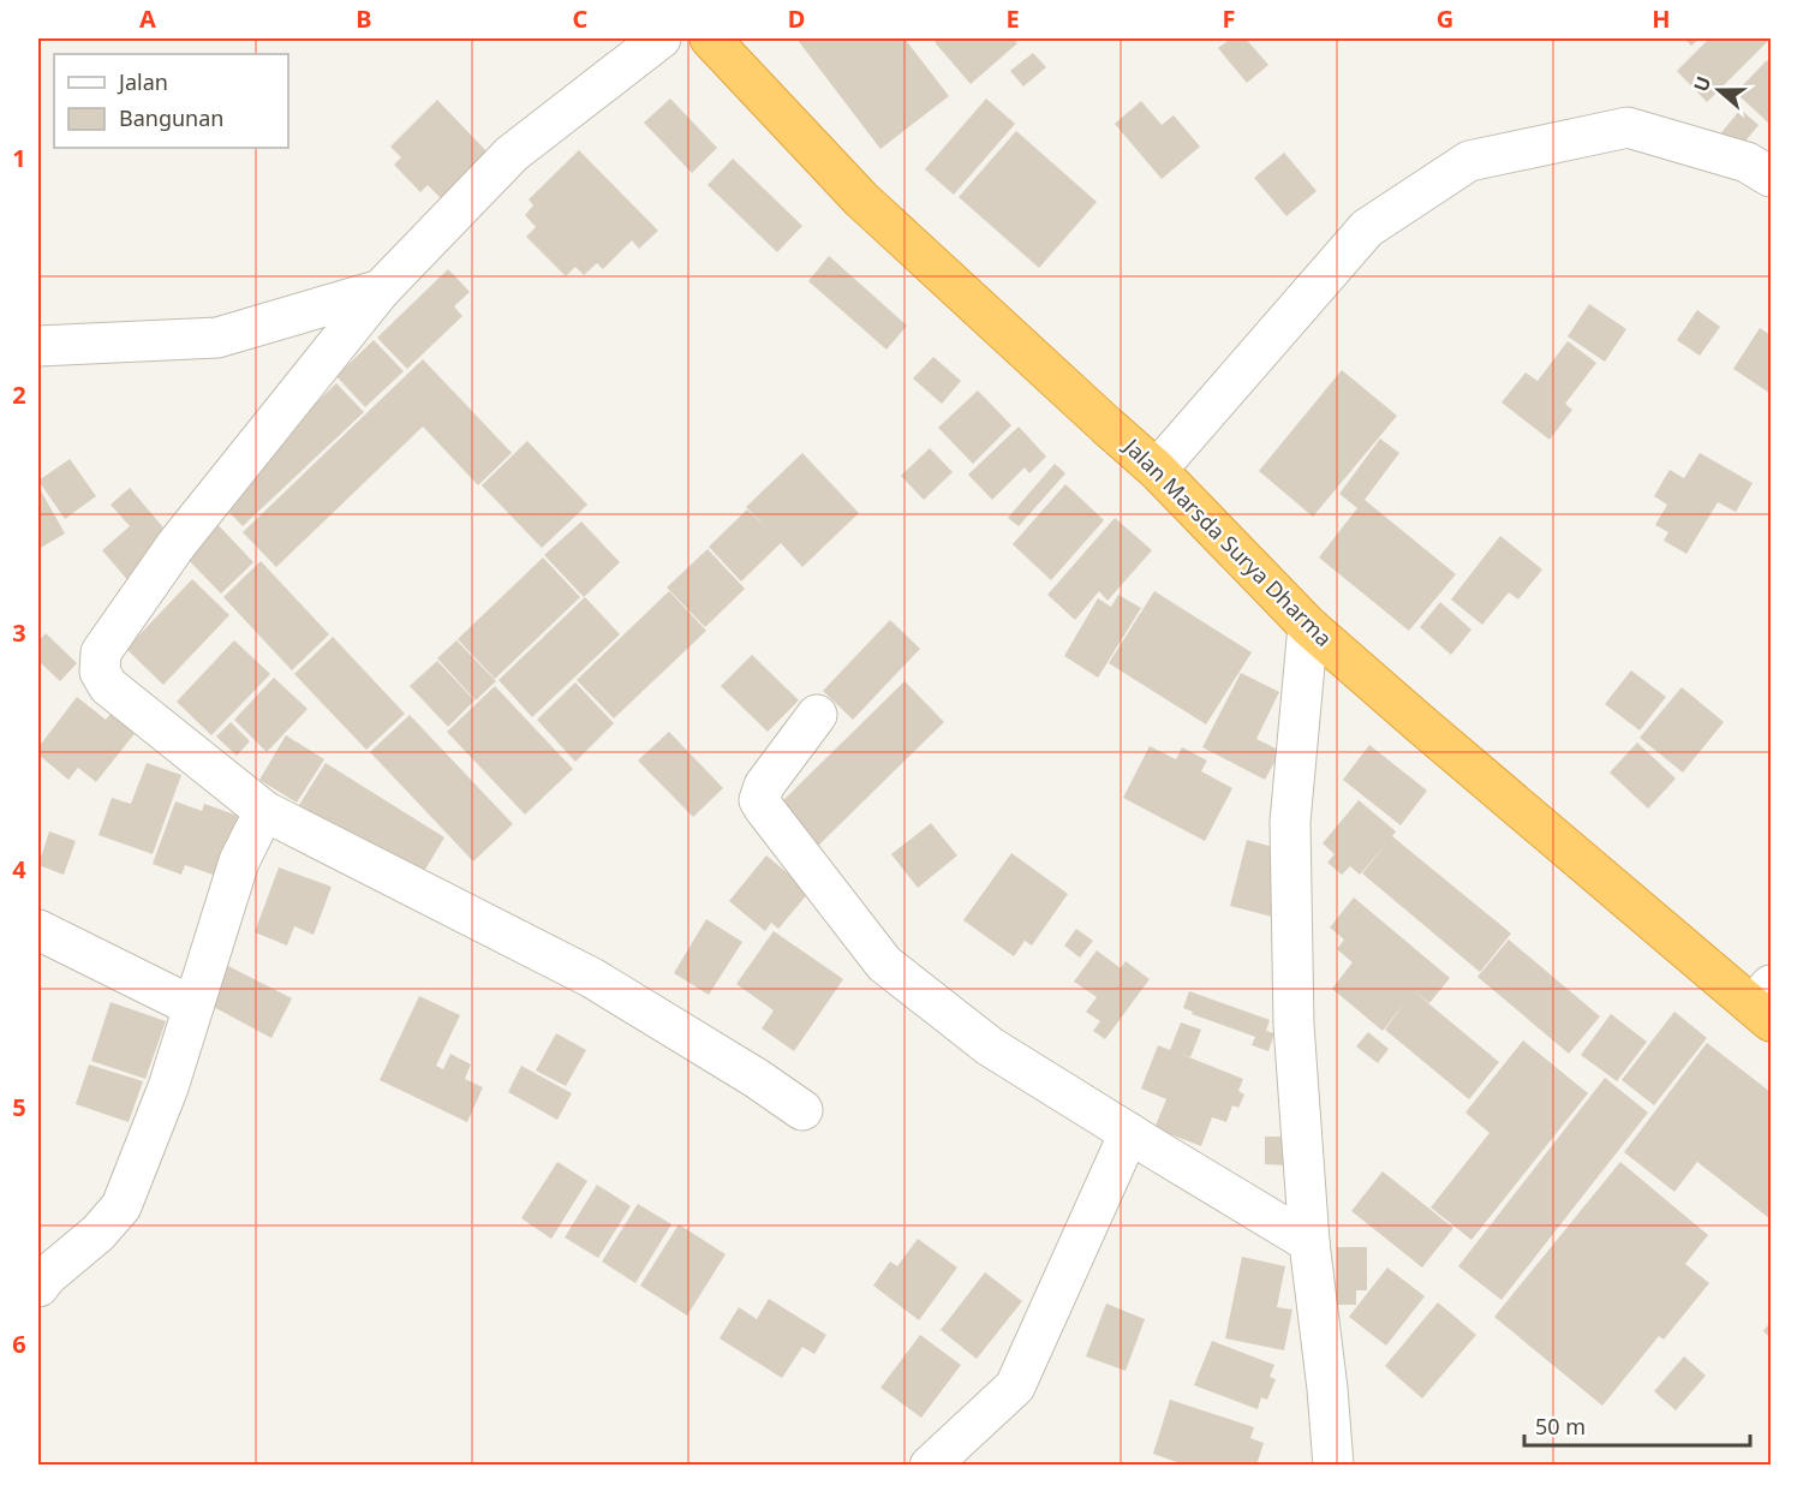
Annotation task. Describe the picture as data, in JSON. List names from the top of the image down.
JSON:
{
  "streets": {
    "highway": ["Jalan Marsda Surya Dharma"]
  },
  "legend": ["Jalan", "Bangunan"],
  "scale_bar": "50 m",
  "north": "left",
  "grid": {
    "columns": [
      "A",
      "B",
      "C",
      "D",
      "E",
      "F",
      "G",
      "H"
    ],
    "rows": [
      "1",
      "2",
      "3",
      "4",
      "5",
      "6"
    ]
  }
}
